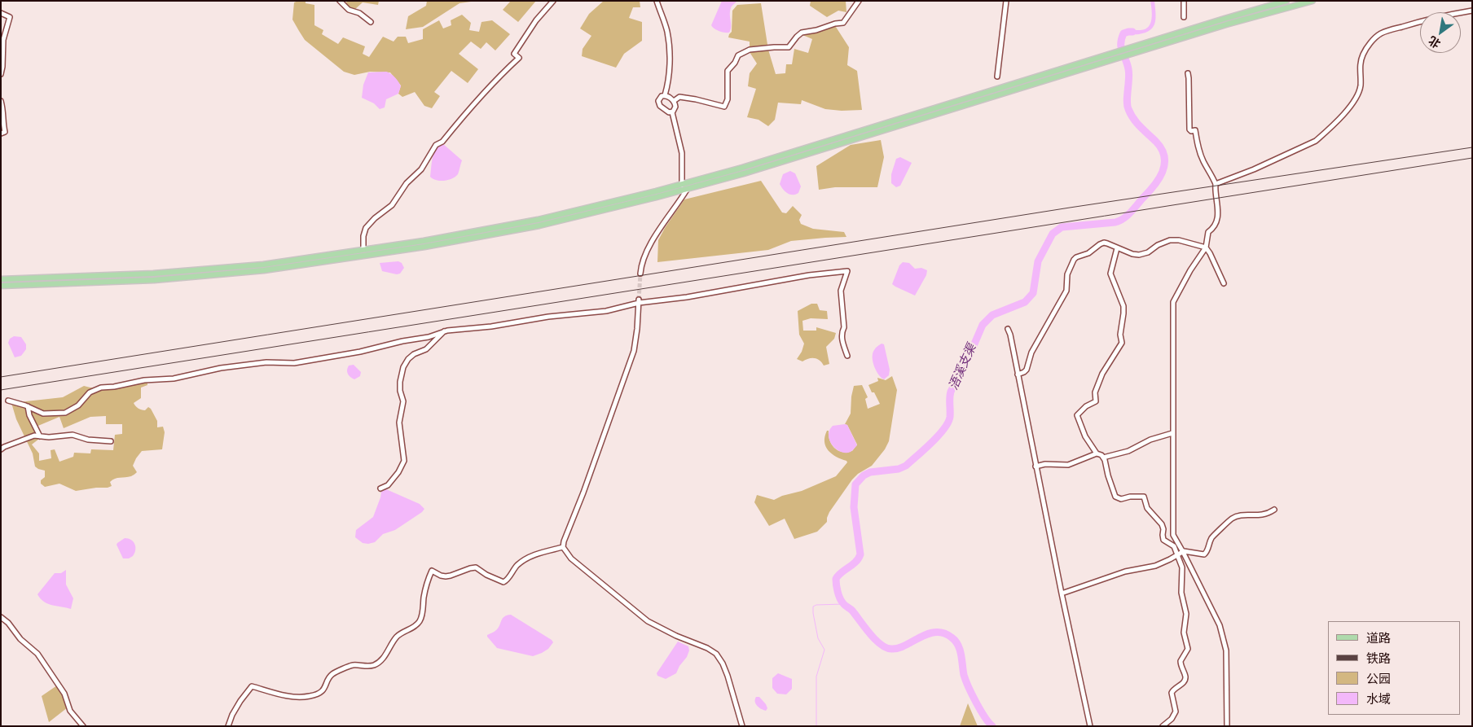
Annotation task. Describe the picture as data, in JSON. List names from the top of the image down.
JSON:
{
  "water": ["浯溪支渠"],
  "legend": [
    "道路",
    "铁路",
    "公园",
    "水域"
  ],
  "north": "bottom left"
}
